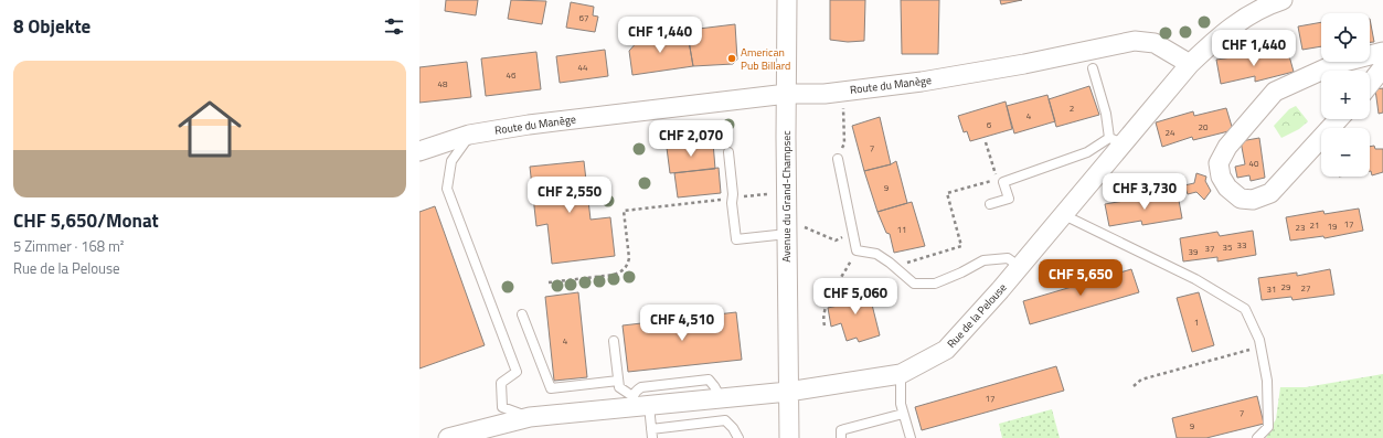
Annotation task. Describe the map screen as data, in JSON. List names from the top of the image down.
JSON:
{
  "streets": {
    "street": ["Route du Manège", "Avenue du Grand-Champsec", "Rue de la Pelouse"]
  },
  "crossings": [
    ["Route du Manège", "Avenue du Grand-Champsec"],
    ["Route du Manège", "Rue de la Pelouse"],
    ["Avenue du Grand-Champsec", "Rue de la Pelouse"]
  ],
  "places": ["American Pub Billard"],
  "house_numbers": [
    "67",
    "44",
    "46",
    "48",
    "2",
    "4",
    "6",
    "20",
    "24",
    "7",
    "40",
    "9",
    "17",
    "21",
    "19",
    "23",
    "11",
    "33",
    "35",
    "37",
    "39",
    "29",
    "27",
    "31",
    "1",
    "4",
    "17",
    "7",
    "9"
  ],
  "page": {
    "heading": "8 Objekte",
    "map_buttons": ["+", "−"],
    "price": [
      "CHF 1,440",
      "CHF 1,440",
      "CHF 2,070",
      "CHF 3,730",
      "CHF 2,550",
      "CHF 5,650",
      "CHF 5,060",
      "CHF 4,510"
    ],
    "list": [
      {
        "name": "CHF 5,650/Monat",
        "note": "5 Zimmer · 168 m² · Rue de la Pelouse"
      }
    ]
  }
}
